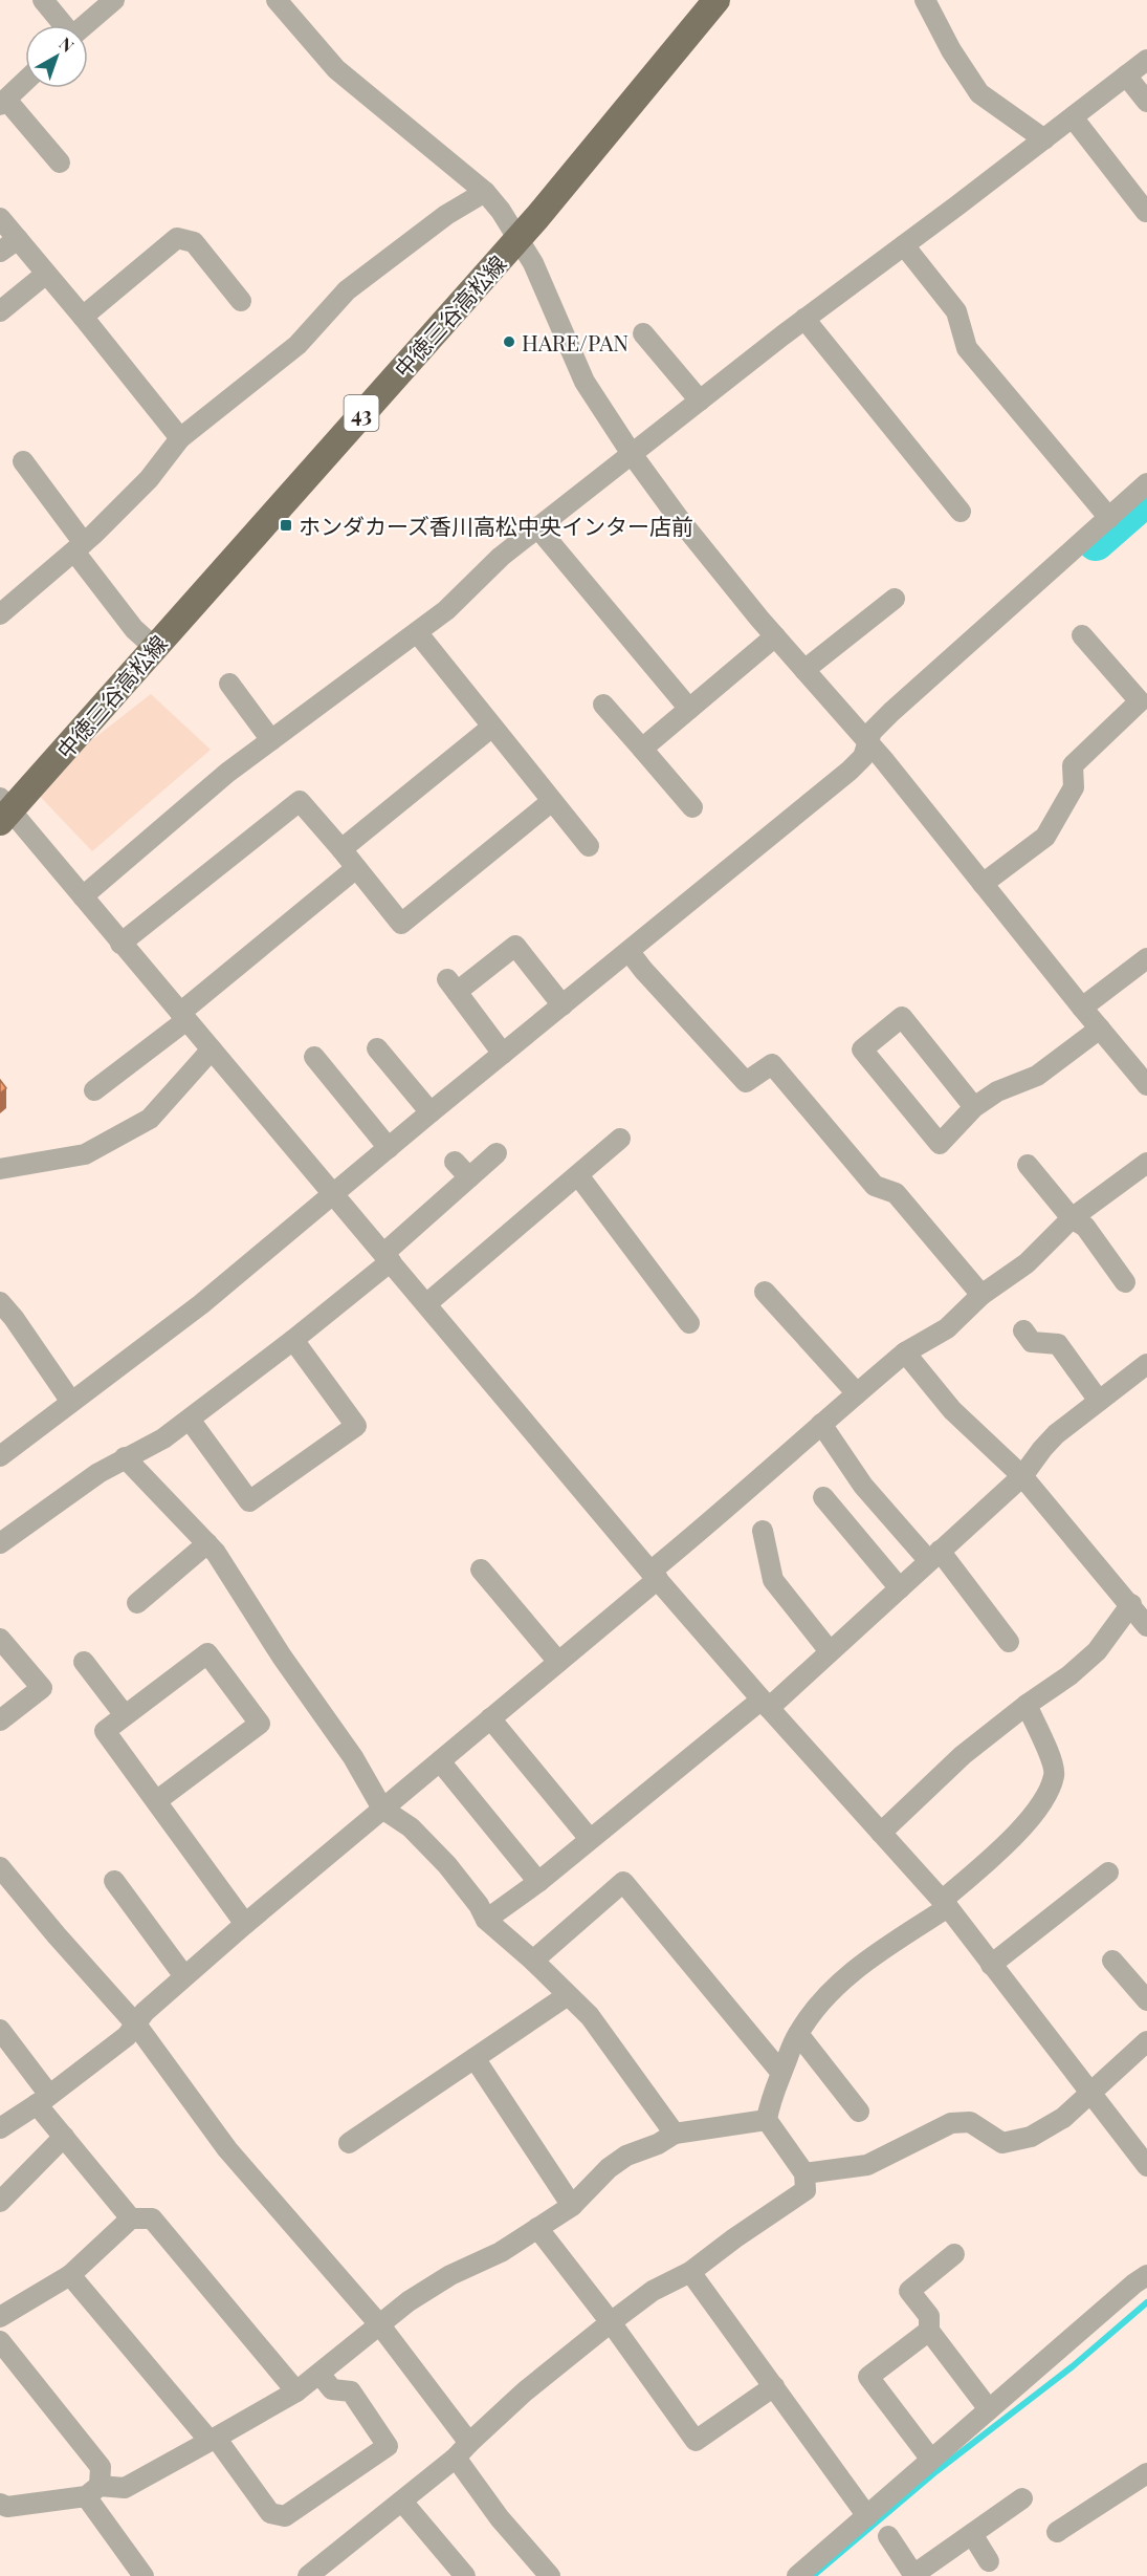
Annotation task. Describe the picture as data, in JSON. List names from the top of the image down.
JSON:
{
  "streets": {
    "main road": ["中徳三谷高松線", "43"]
  },
  "places": {
    "other": ["HARE/PAN"],
    "transit": ["ホンダカーズ香川高松中央インター店前"]
  },
  "north": "top right"
}
